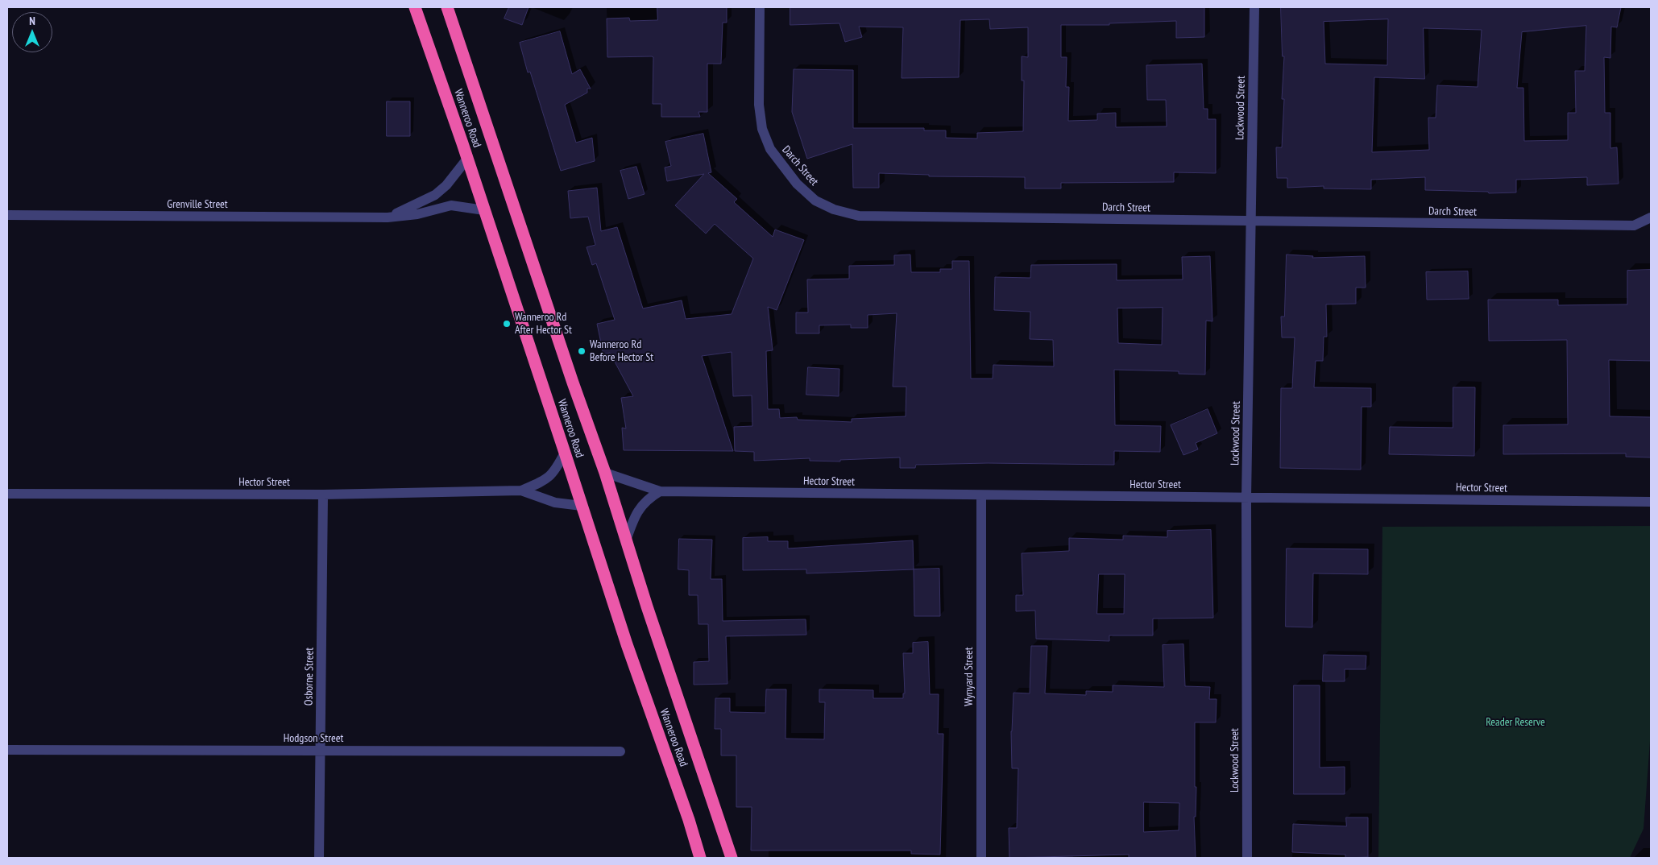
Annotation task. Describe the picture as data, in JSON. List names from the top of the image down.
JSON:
{
  "streets": {
    "highway": ["Wanneroo Road"],
    "street": [
      "Lockwood Street",
      "Darch Street",
      "Grenville Street",
      "Hector Street",
      "Osborne Street",
      "Wynyard Street",
      "Hodgson Street"
    ]
  },
  "crossings": [
    ["Lockwood Street", "Darch Street"],
    ["Lockwood Street", "Hector Street"],
    ["Wanneroo Road", "Grenville Street"],
    ["Wanneroo Road", "Hector Street"],
    ["Hector Street", "Osborne Street"],
    ["Hector Street", "Wynyard Street"],
    ["Osborne Street", "Hodgson Street"]
  ],
  "parks": ["Reader Reserve"],
  "places": ["Wanneroo Rd After Hector St", "Wanneroo Rd Before Hector St"],
  "north": "top"
}
